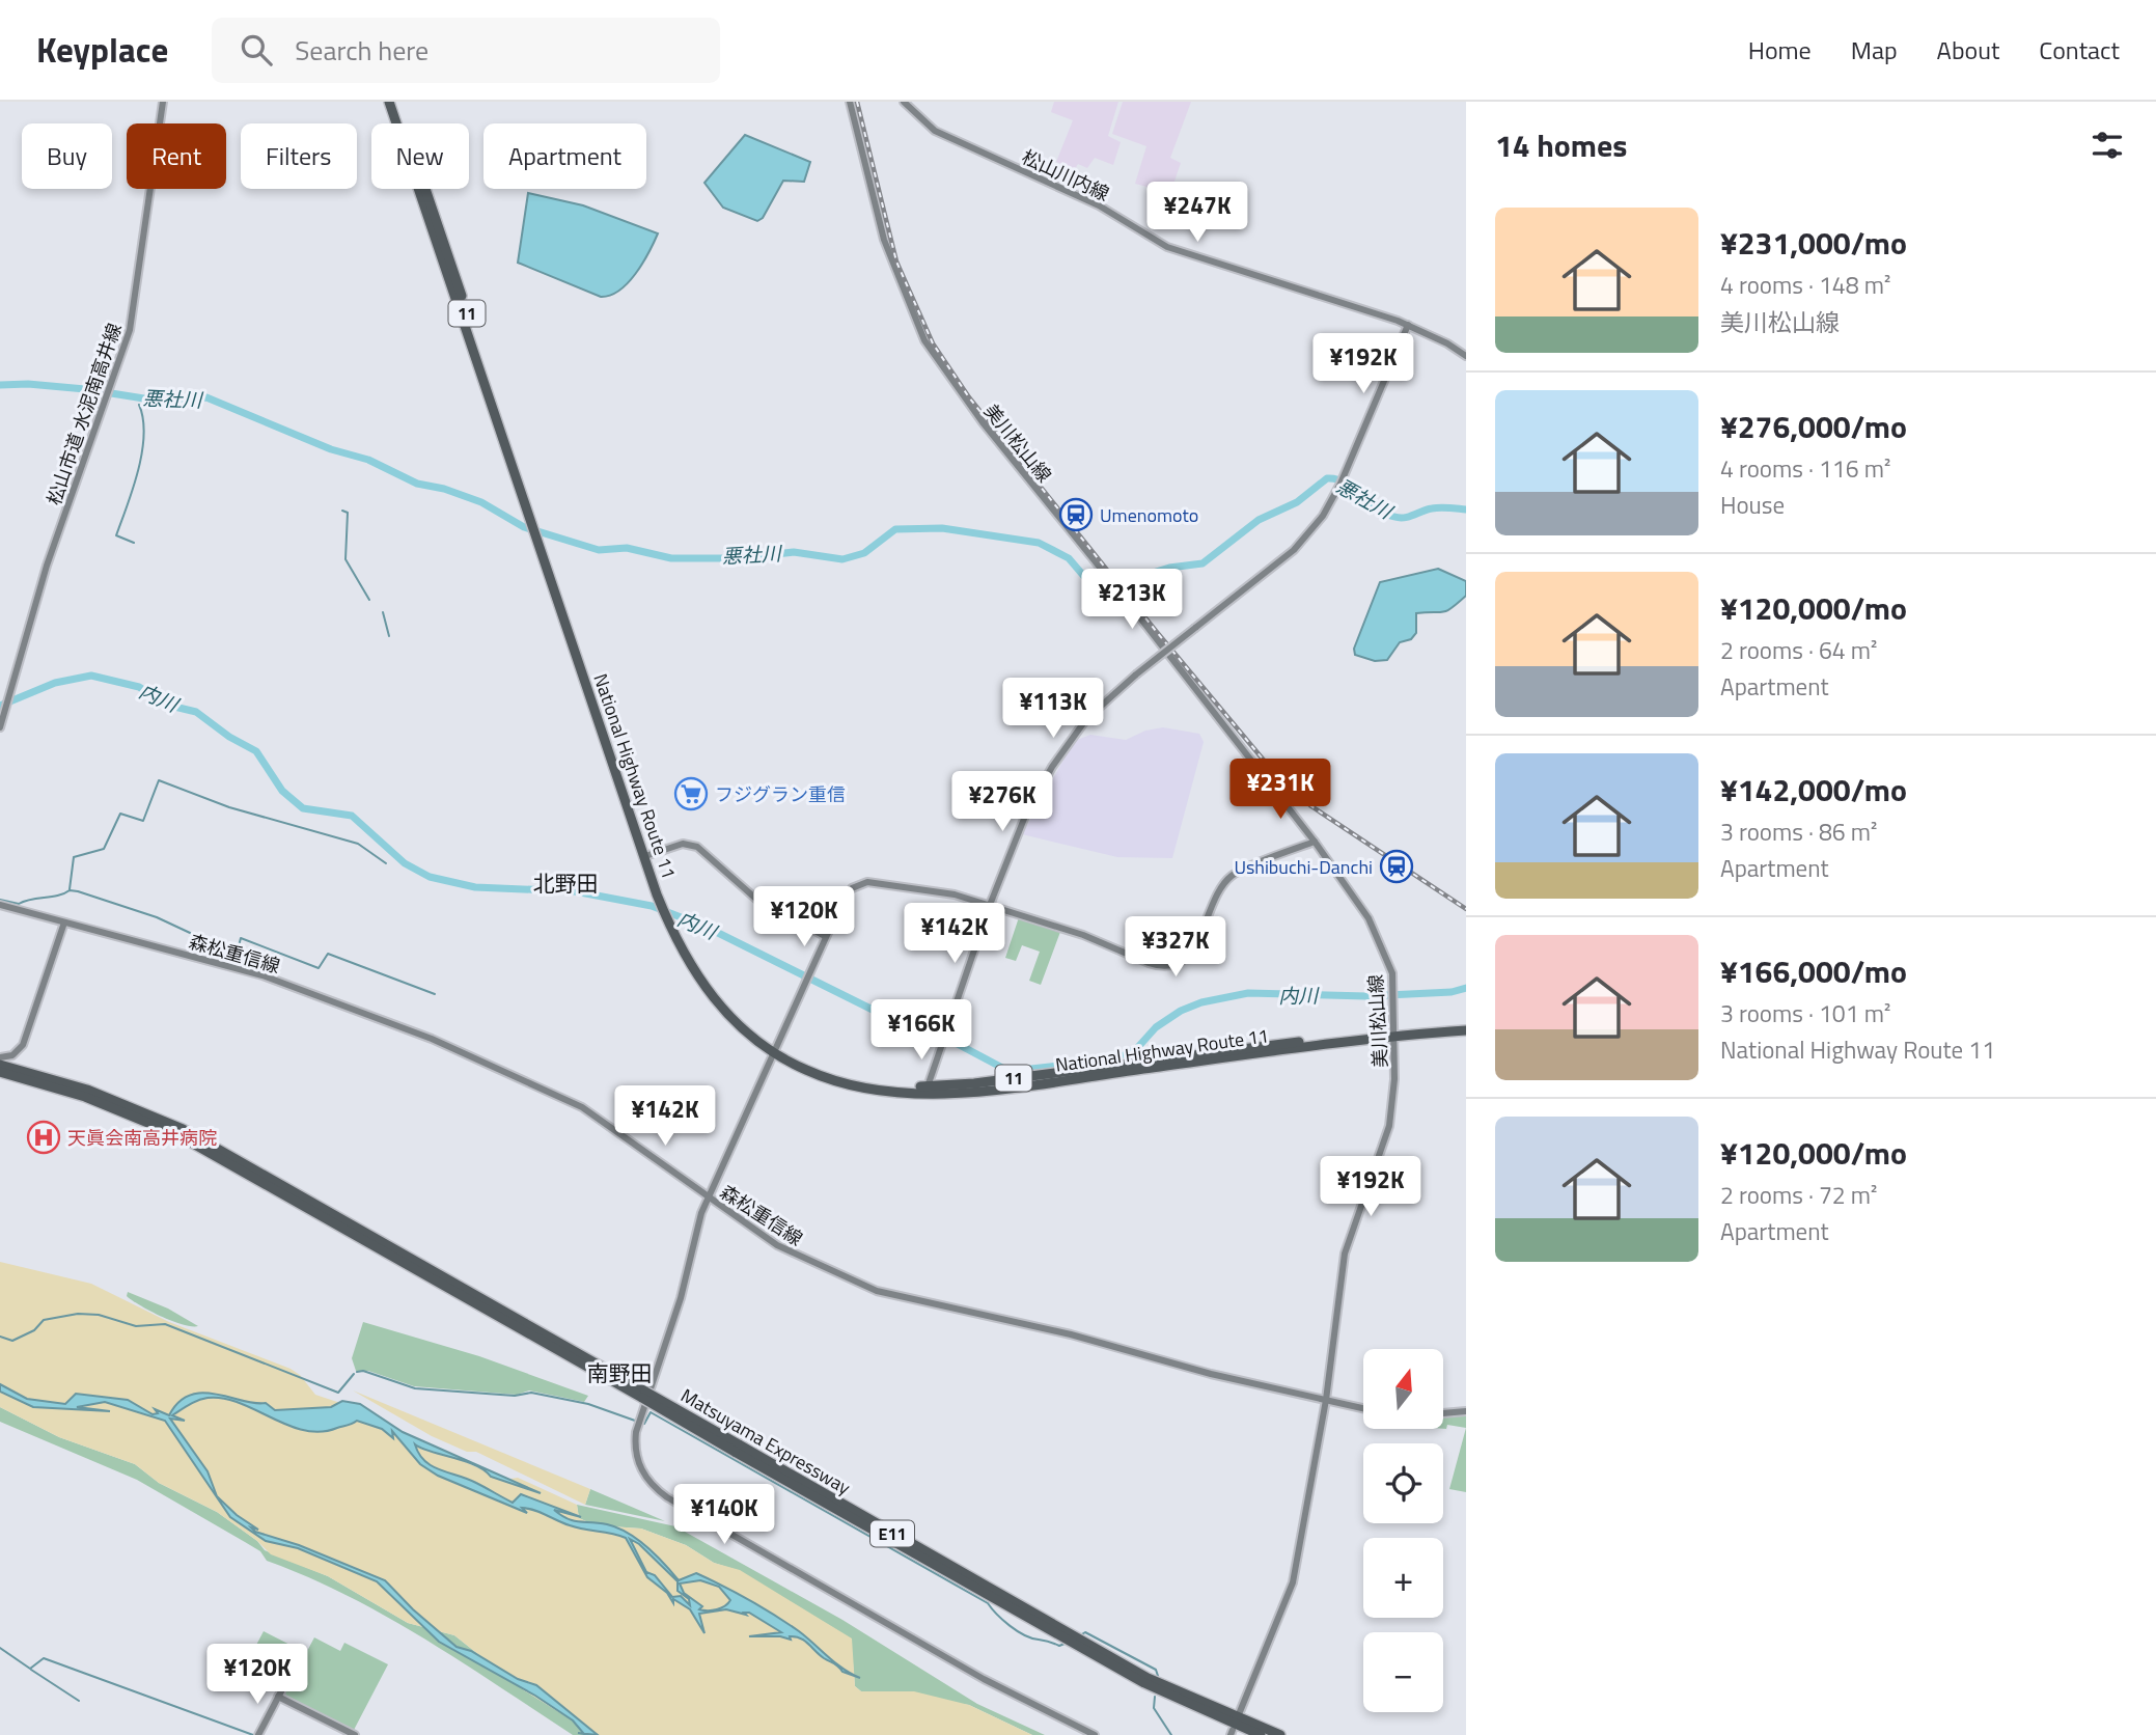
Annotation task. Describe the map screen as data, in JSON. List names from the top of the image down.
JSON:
{
  "streets": {
    "highway": [
      "11",
      "National Highway Route 11",
      "Matsuyama Expressway",
      "E11"
    ],
    "street": [
      "松山川内線",
      "松山市道 水泥南高井線",
      "美川松山線",
      "森松重信線"
    ]
  },
  "crossings": [
    ["美川松山線", "National Highway Route 11"],
    ["美川松山線", "森松重信線"]
  ],
  "districts": ["北野田", "南野田"],
  "water": ["悪社川", "内川"],
  "places": {
    "station": ["Umenomoto", "Ushibuchi-Danchi"],
    "supermarket": ["フジグラン重信"],
    "hospital": ["天眞会南高井病院"]
  },
  "north": "top",
  "page": {
    "header": "Keyplace",
    "search": "Search here",
    "nav": [
      "Home",
      "Map",
      "About",
      "Contact"
    ],
    "heading": "14 homes",
    "chip": [
      "Buy",
      "Rent",
      "Filters",
      "New",
      "Apartment"
    ],
    "price": [
      "¥247K",
      "¥192K",
      "¥213K",
      "¥113K",
      "¥231K",
      "¥276K",
      "¥120K",
      "¥142K",
      "¥327K",
      "¥166K",
      "¥142K",
      "¥192K",
      "¥140K",
      "¥120K"
    ],
    "list": [
      {
        "name": "¥231,000/mo",
        "note": "4 rooms · 148 m² · 美川松山線"
      },
      {
        "name": "¥276,000/mo",
        "note": "4 rooms · 116 m² · House"
      },
      {
        "name": "¥120,000/mo",
        "note": "2 rooms · 64 m² · Apartment"
      },
      {
        "name": "¥142,000/mo",
        "note": "3 rooms · 86 m² · Apartment"
      },
      {
        "name": "¥166,000/mo",
        "note": "3 rooms · 101 m² · National Highway Route 11"
      },
      {
        "name": "¥120,000/mo",
        "note": "2 rooms · 72 m² · Apartment"
      }
    ],
    "map_buttons": ["+", "−"]
  }
}
